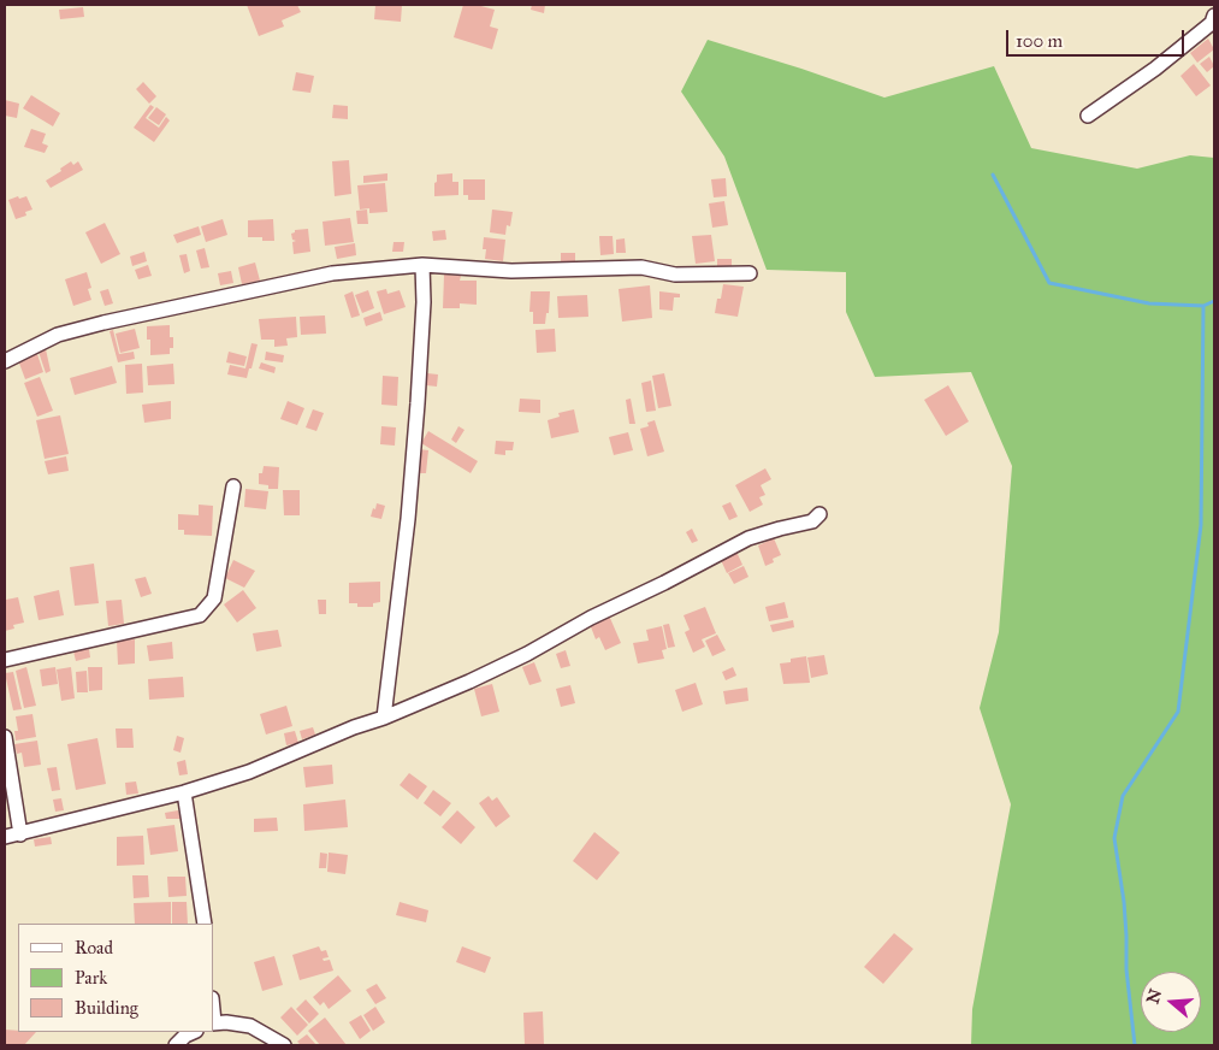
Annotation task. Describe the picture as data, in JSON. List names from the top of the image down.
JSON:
{
  "legend": ["Road", "Park", "Building"],
  "scale_bar": "100 m",
  "north": "left"
}
